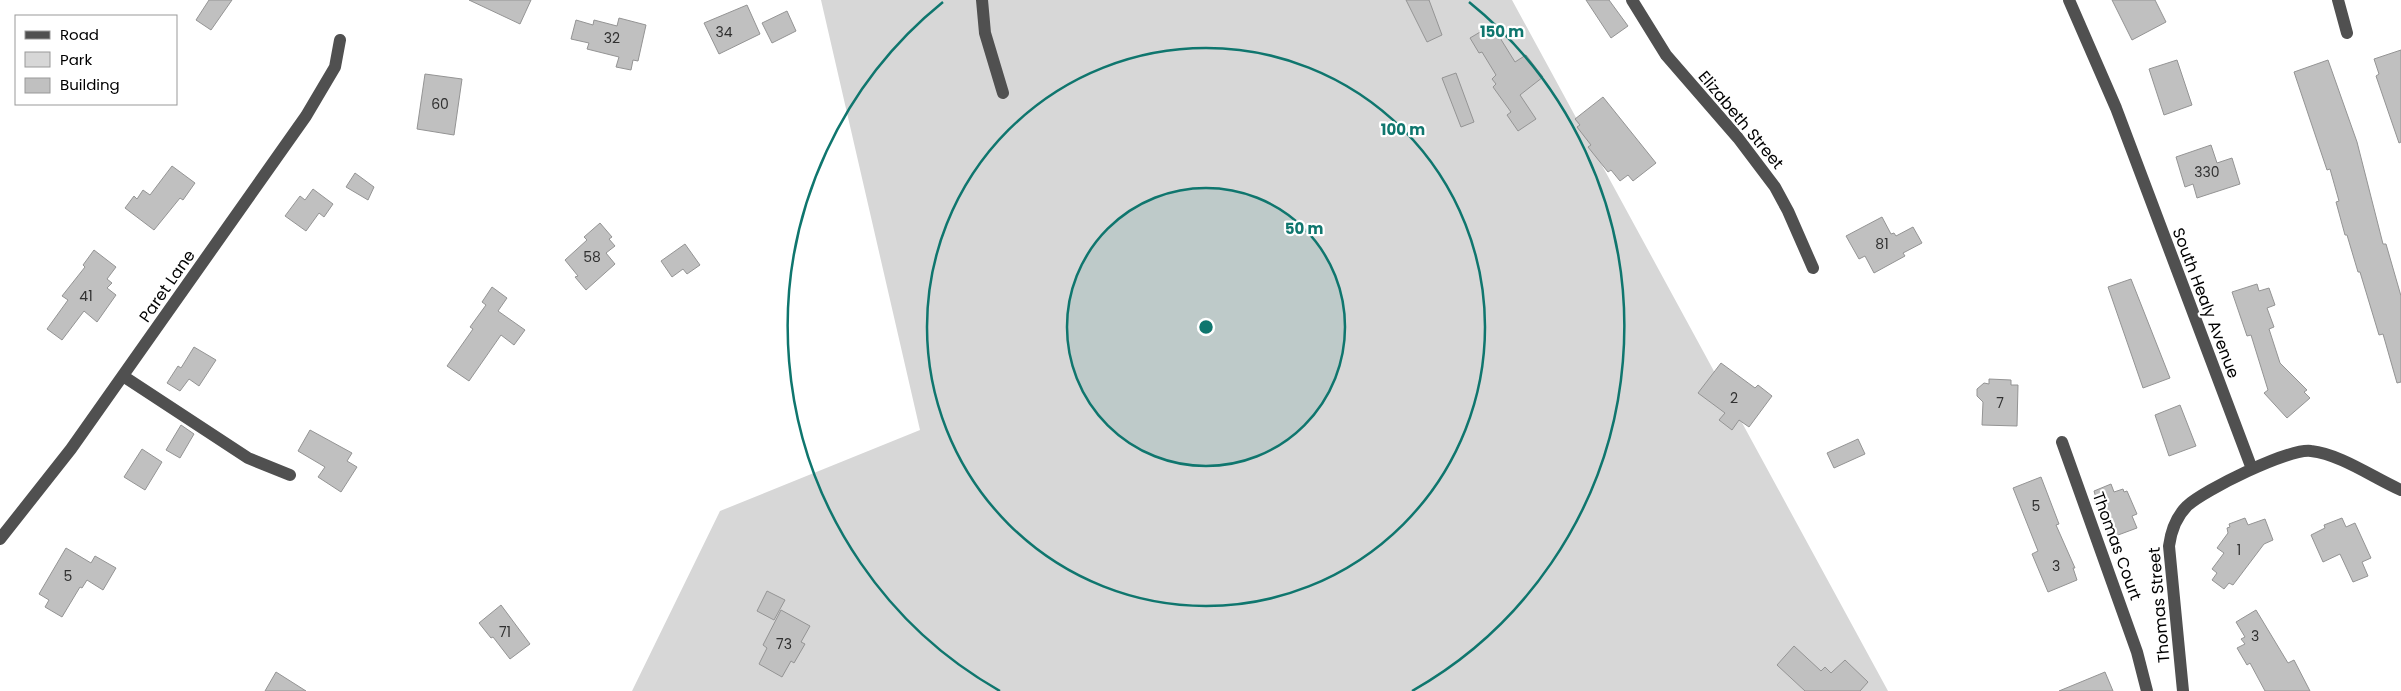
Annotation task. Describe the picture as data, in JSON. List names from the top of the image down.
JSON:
{
  "streets": {
    "street": [
      "Elizabeth Street",
      "Paret Lane",
      "South Healy Avenue",
      "Thomas Court",
      "Thomas Street"
    ]
  },
  "crossings": [
    ["South Healy Avenue", "Thomas Street"]
  ],
  "house_numbers": [
    "34",
    "32",
    "60",
    "330",
    "81",
    "58",
    "41",
    "2",
    "7",
    "5",
    "1",
    "3",
    "5",
    "71",
    "3",
    "73"
  ],
  "legend": ["Road", "Park", "Building"],
  "rings": ["150 m", "100 m", "50 m"]
}
